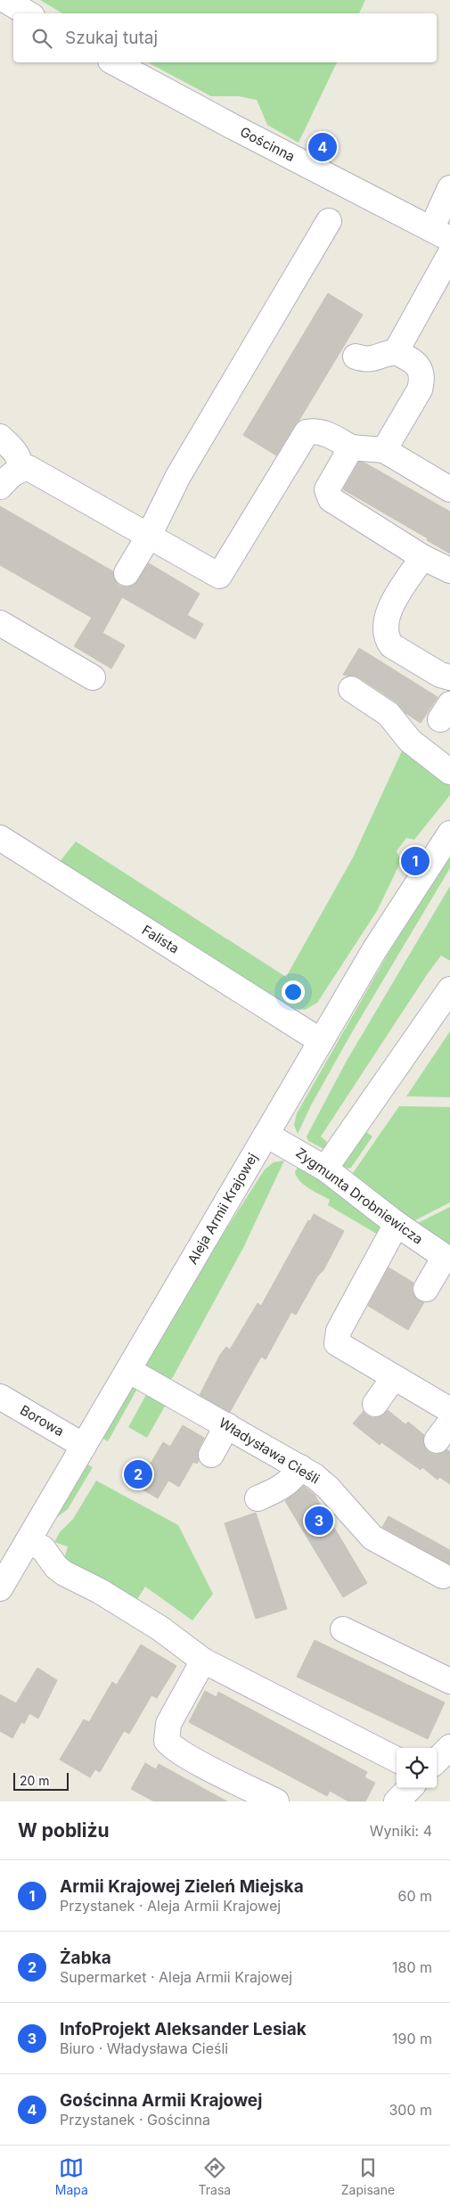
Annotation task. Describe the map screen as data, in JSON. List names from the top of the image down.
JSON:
{
  "streets": {
    "street": [
      "Gościnna",
      "Falista",
      "Zygmunta Drobniewicza",
      "Aleja Armii Krajowej",
      "Borowa",
      "Władysława Cieśli"
    ]
  },
  "crossings": [
    ["Falista", "Aleja Armii Krajowej"],
    ["Zygmunta Drobniewicza", "Aleja Armii Krajowej"],
    ["Aleja Armii Krajowej", "Borowa"],
    ["Aleja Armii Krajowej", "Władysława Cieśli"]
  ],
  "scale_bar": "20 m",
  "page": {
    "search": "Szukaj tutaj",
    "pins": [
      "4",
      "1",
      "2",
      "3"
    ],
    "scale": "20 m",
    "heading": ["W pobliżu", "Wyniki: 4"],
    "list": [
      {
        "mark": "1",
        "name": "Armii Krajowej Zieleń Miejska",
        "note": "Przystanek · Aleja Armii Krajowej",
        "value": "60 m"
      },
      {
        "mark": "2",
        "name": "Żabka",
        "note": "Supermarket · Aleja Armii Krajowej",
        "value": "180 m"
      },
      {
        "mark": "3",
        "name": "InfoProjekt Aleksander Lesiak",
        "note": "Biuro · Władysława Cieśli",
        "value": "190 m"
      },
      {
        "mark": "4",
        "name": "Gościnna Armii Krajowej",
        "note": "Przystanek · Gościnna",
        "value": "300 m"
      }
    ],
    "nav": ["Mapa", "Trasa", "Zapisane"]
  }
}
